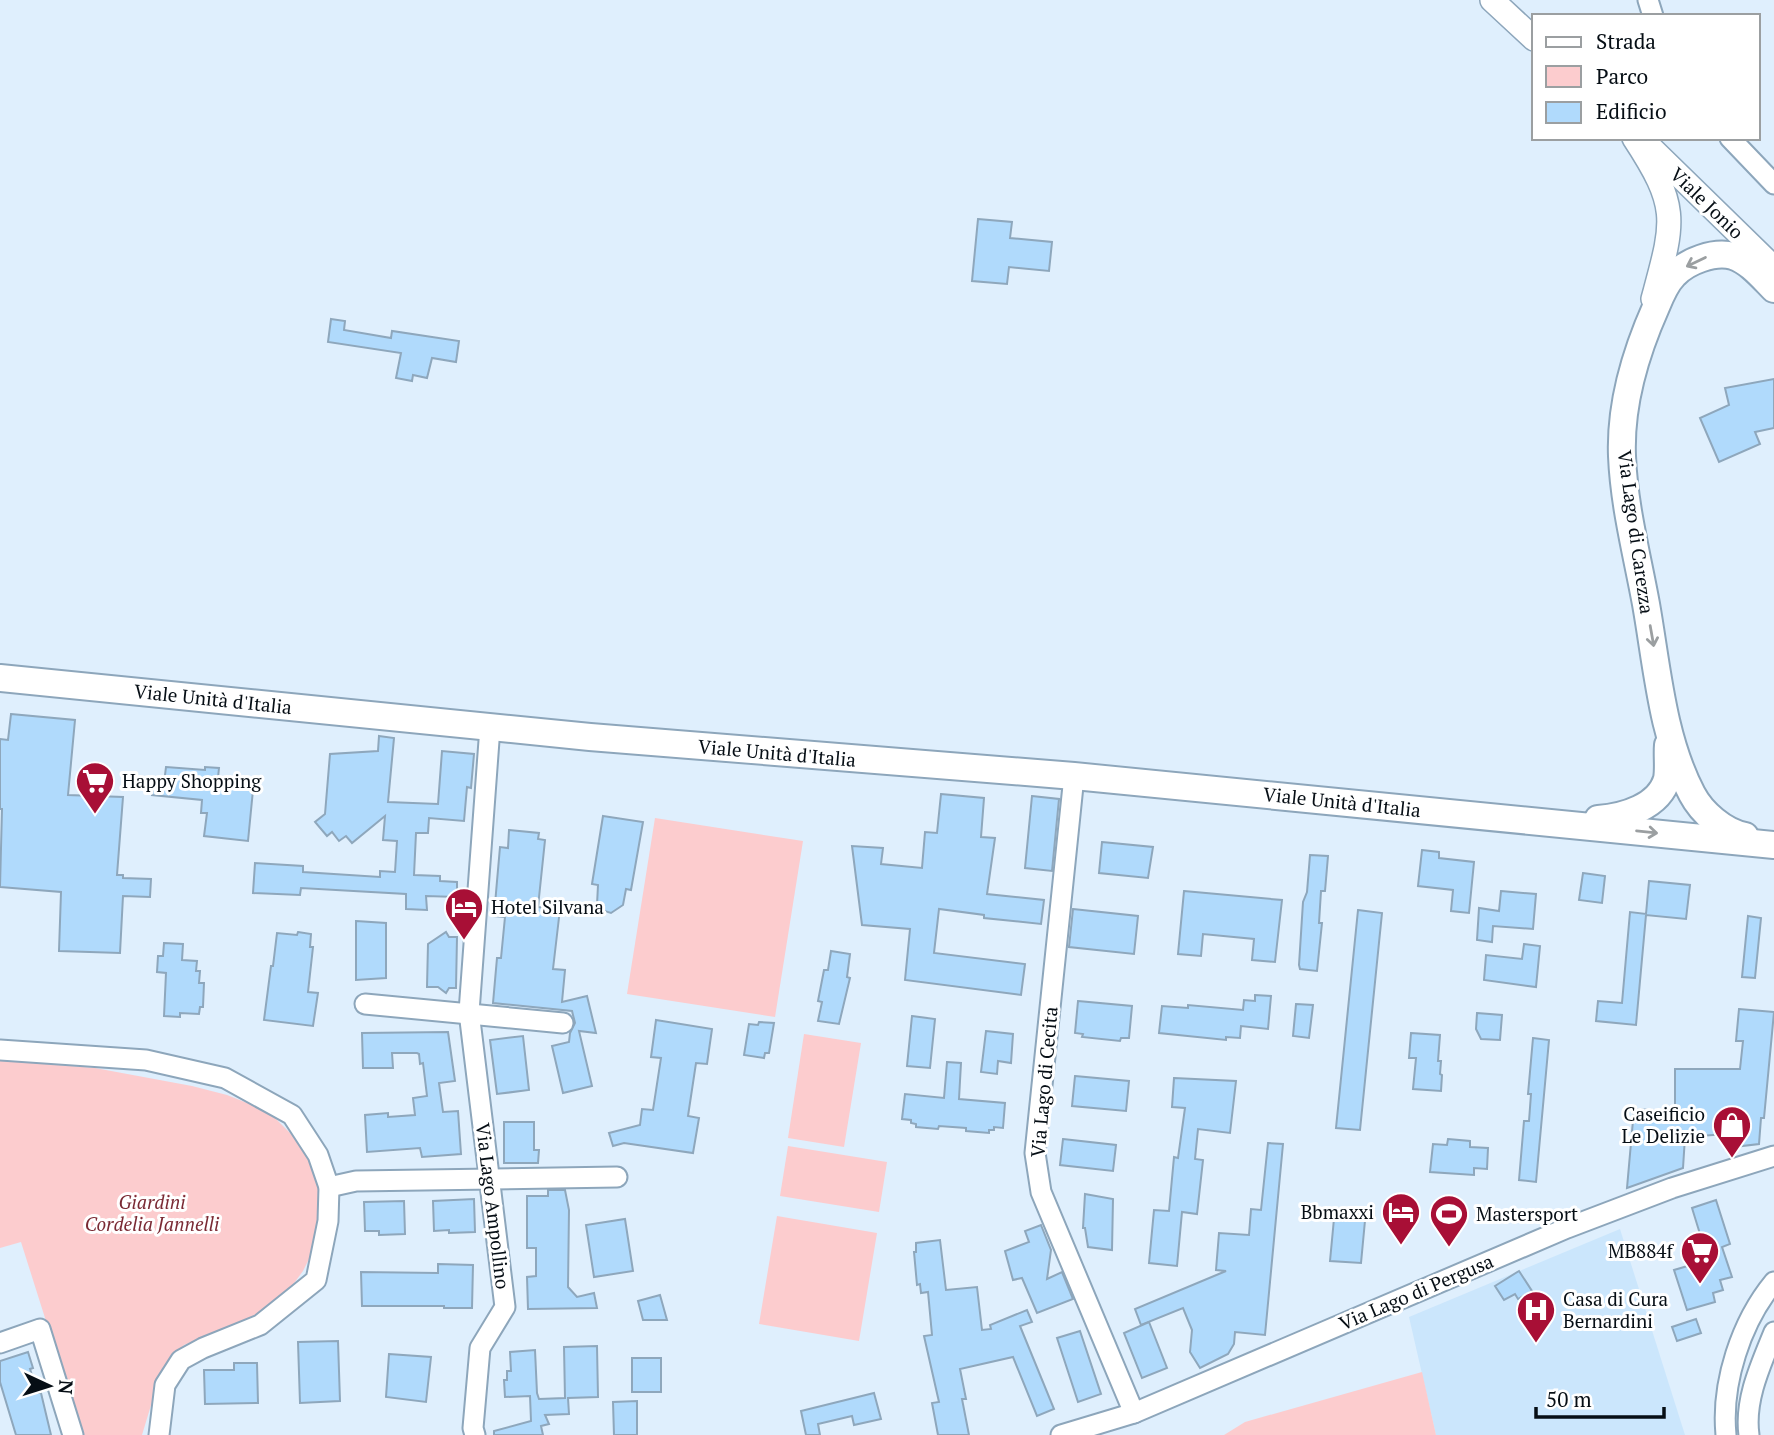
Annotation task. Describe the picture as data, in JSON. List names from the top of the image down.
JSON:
{
  "streets": {
    "main road": ["Via Lago di Carezza", "Viale Unità d'Italia"],
    "street": [
      "Viale Jonio",
      "Via Lago di Cecita",
      "Via Lago Ampollino",
      "Via Lago di Pergusa"
    ]
  },
  "crossings": [
    ["Viale Jonio", "Via Lago di Carezza"],
    ["Via Lago di Carezza", "Viale Unità d'Italia"],
    ["Viale Unità d'Italia", "Via Lago di Cecita"],
    ["Viale Unità d'Italia", "Via Lago Ampollino"],
    ["Via Lago di Cecita", "Via Lago di Pergusa"]
  ],
  "parks": ["Giardini Cordelia Jannelli"],
  "places": {
    "supermarket": ["Happy Shopping", "MB884f"],
    "hotel": ["Hotel Silvana", "Bbmaxxi"],
    "shop": ["Caseificio Le Delizie"],
    "sports": ["Mastersport"],
    "hospital": ["Casa di Cura Bernardini"]
  },
  "legend": ["Strada", "Parco", "Edificio"],
  "scale_bar": "50 m",
  "north": "right"
}
